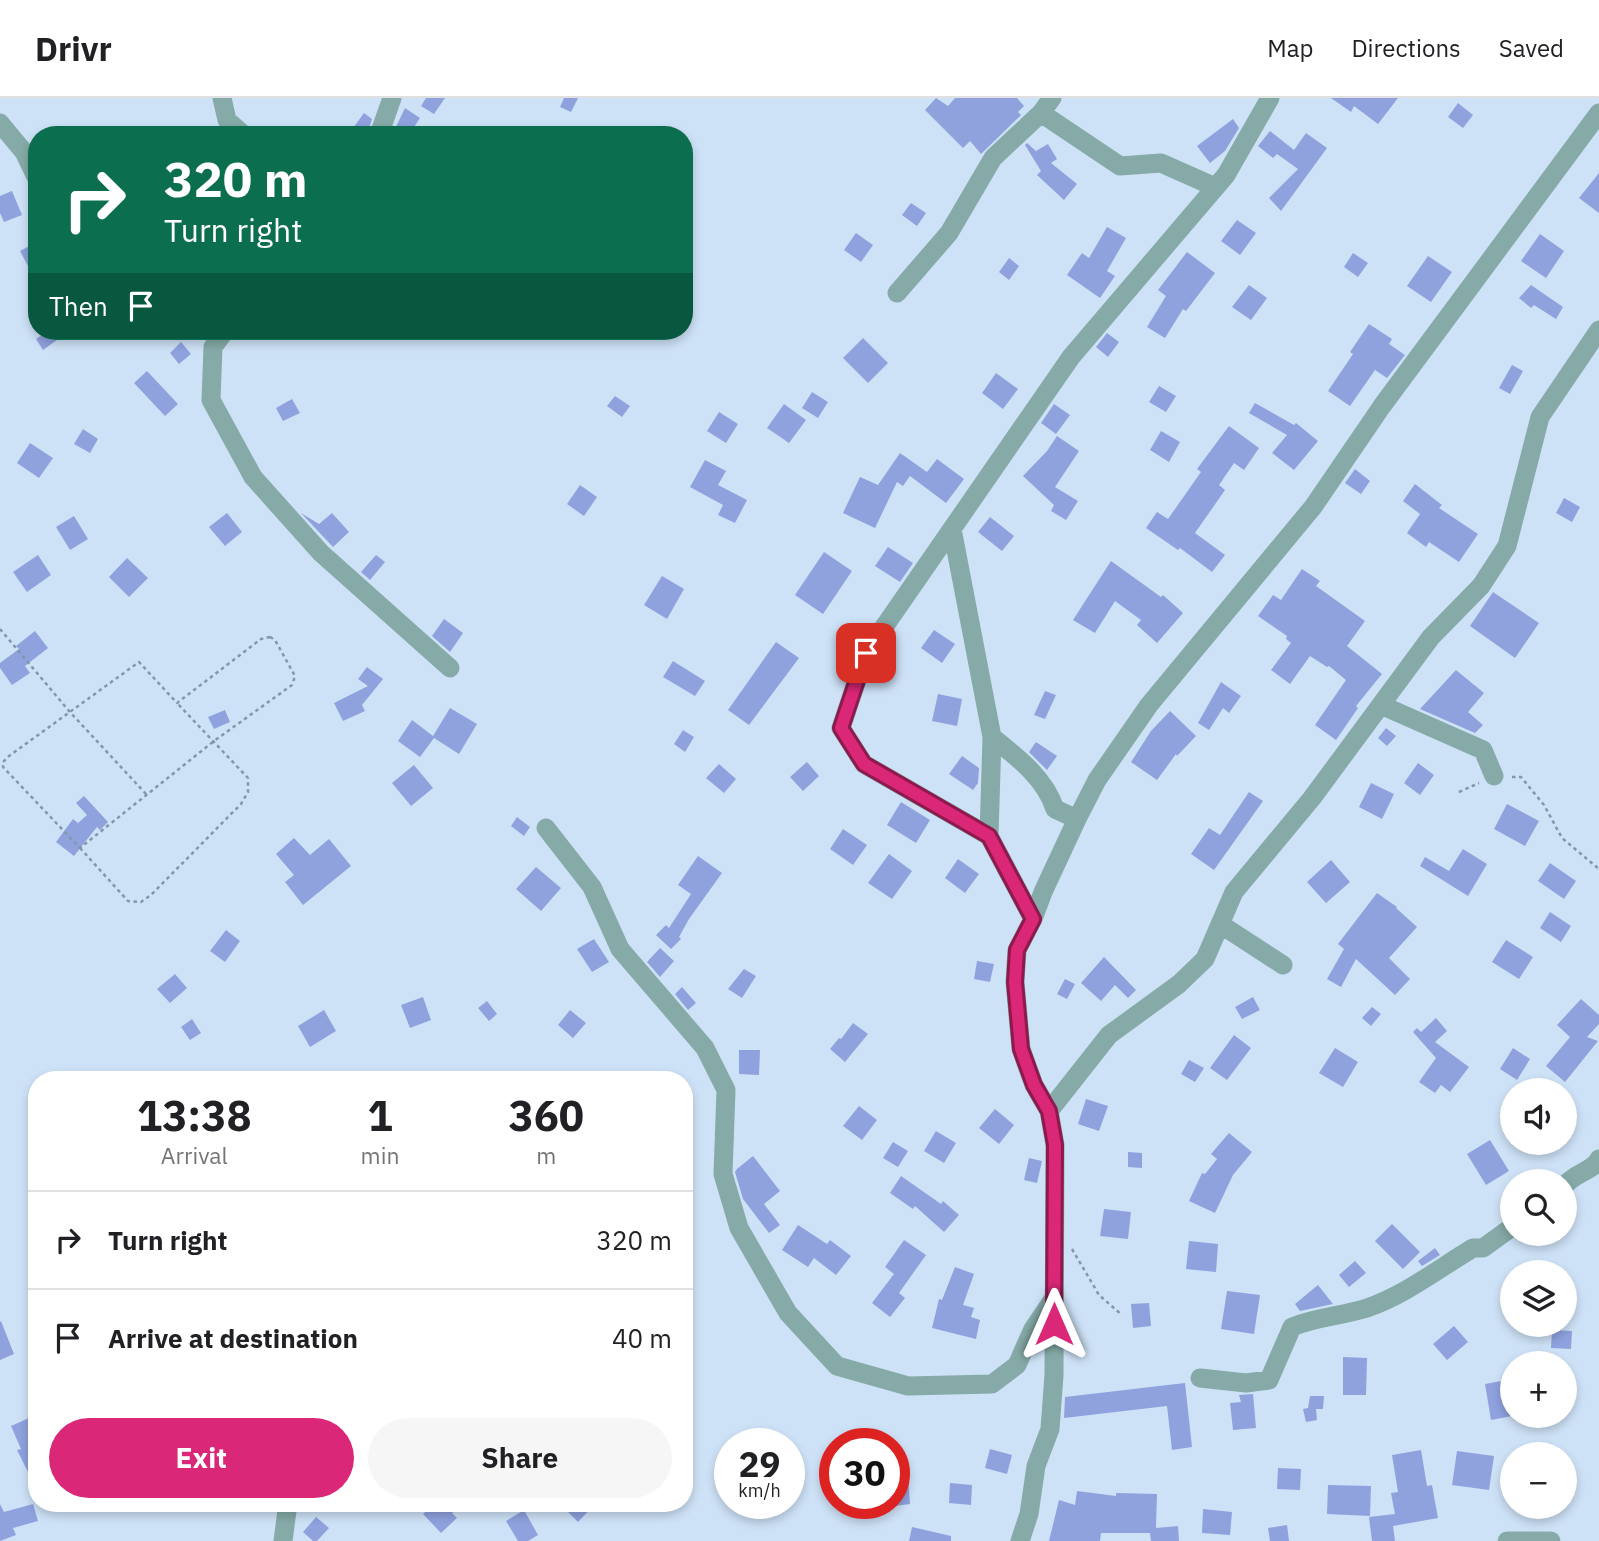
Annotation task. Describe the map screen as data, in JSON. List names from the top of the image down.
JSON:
{
  "page": {
    "header": "Drivr",
    "nav": ["Map", "Directions", "Saved"],
    "turn": ["320 m", "Turn right"],
    "then": "Then",
    "eta": [
      "13:38",
      "Arrival",
      "1",
      "min",
      "360",
      "m"
    ],
    "map_buttons": ["+", "−"],
    "list": [
      {
        "name": "Turn right",
        "value": "320 m"
      },
      {
        "name": "Arrive at destination",
        "value": "40 m"
      }
    ],
    "buttons": ["Exit", "Share"],
    "speed": "29 km/h",
    "limit": "30"
  }
}
